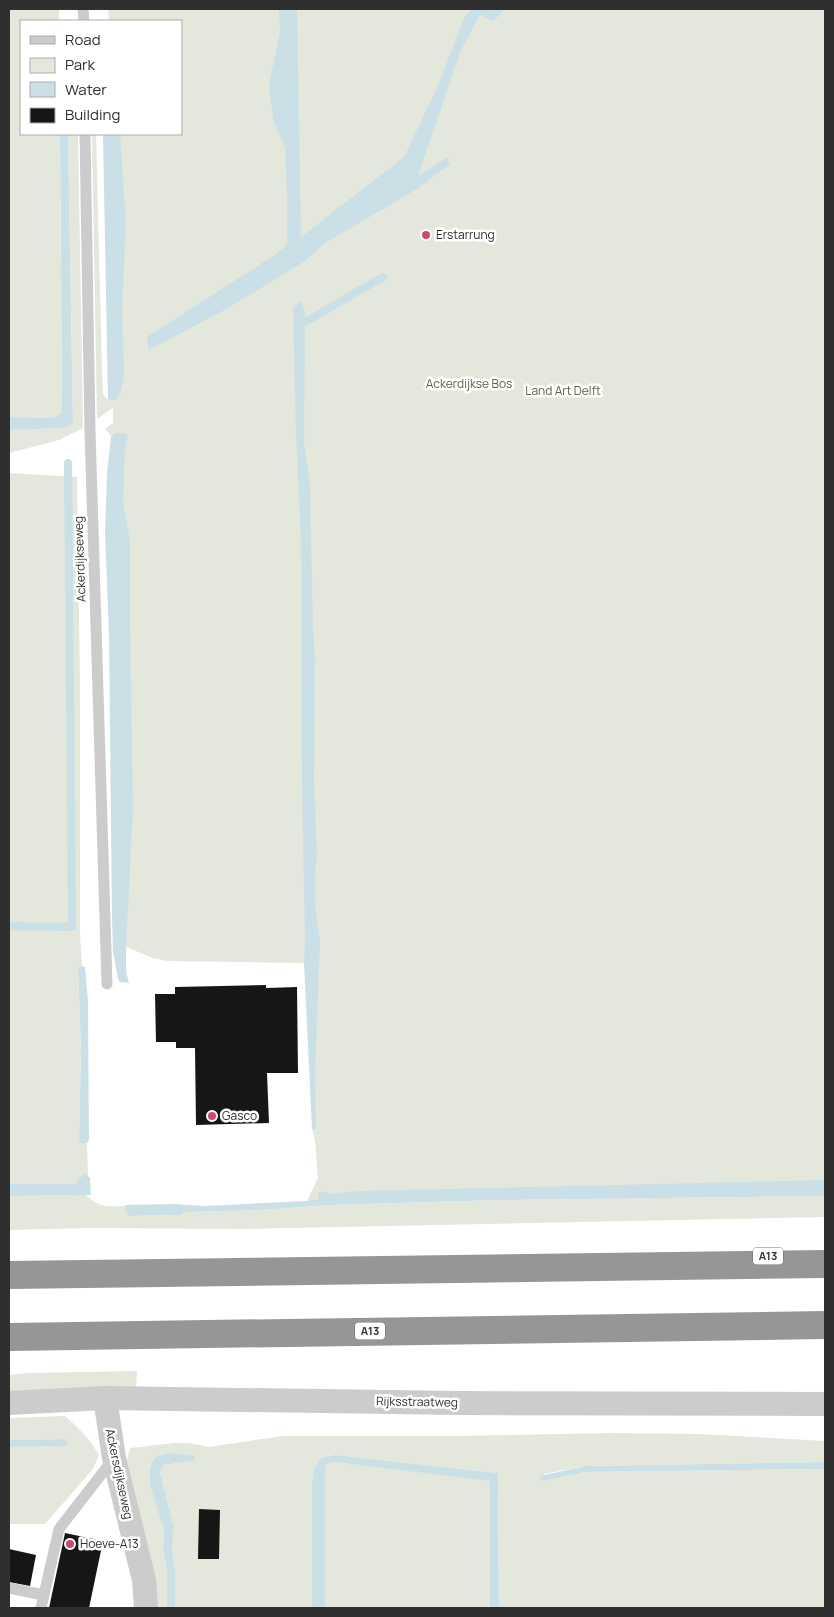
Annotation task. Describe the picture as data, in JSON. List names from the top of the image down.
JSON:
{
  "streets": {
    "highway": ["A13"],
    "street": ["Rijksstraatweg", "Ackersdijkseweg"],
    "lane": ["Ackerdijkseweg"]
  },
  "crossings": [
    ["Rijksstraatweg", "Ackersdijkseweg"]
  ],
  "parks": ["Ackerdijkse Bos", "Land Art Delft"],
  "places": ["Erstarrung", "Gasco", "Hoeve-A13"],
  "legend": [
    "Road",
    "Park",
    "Water",
    "Building"
  ]
}
